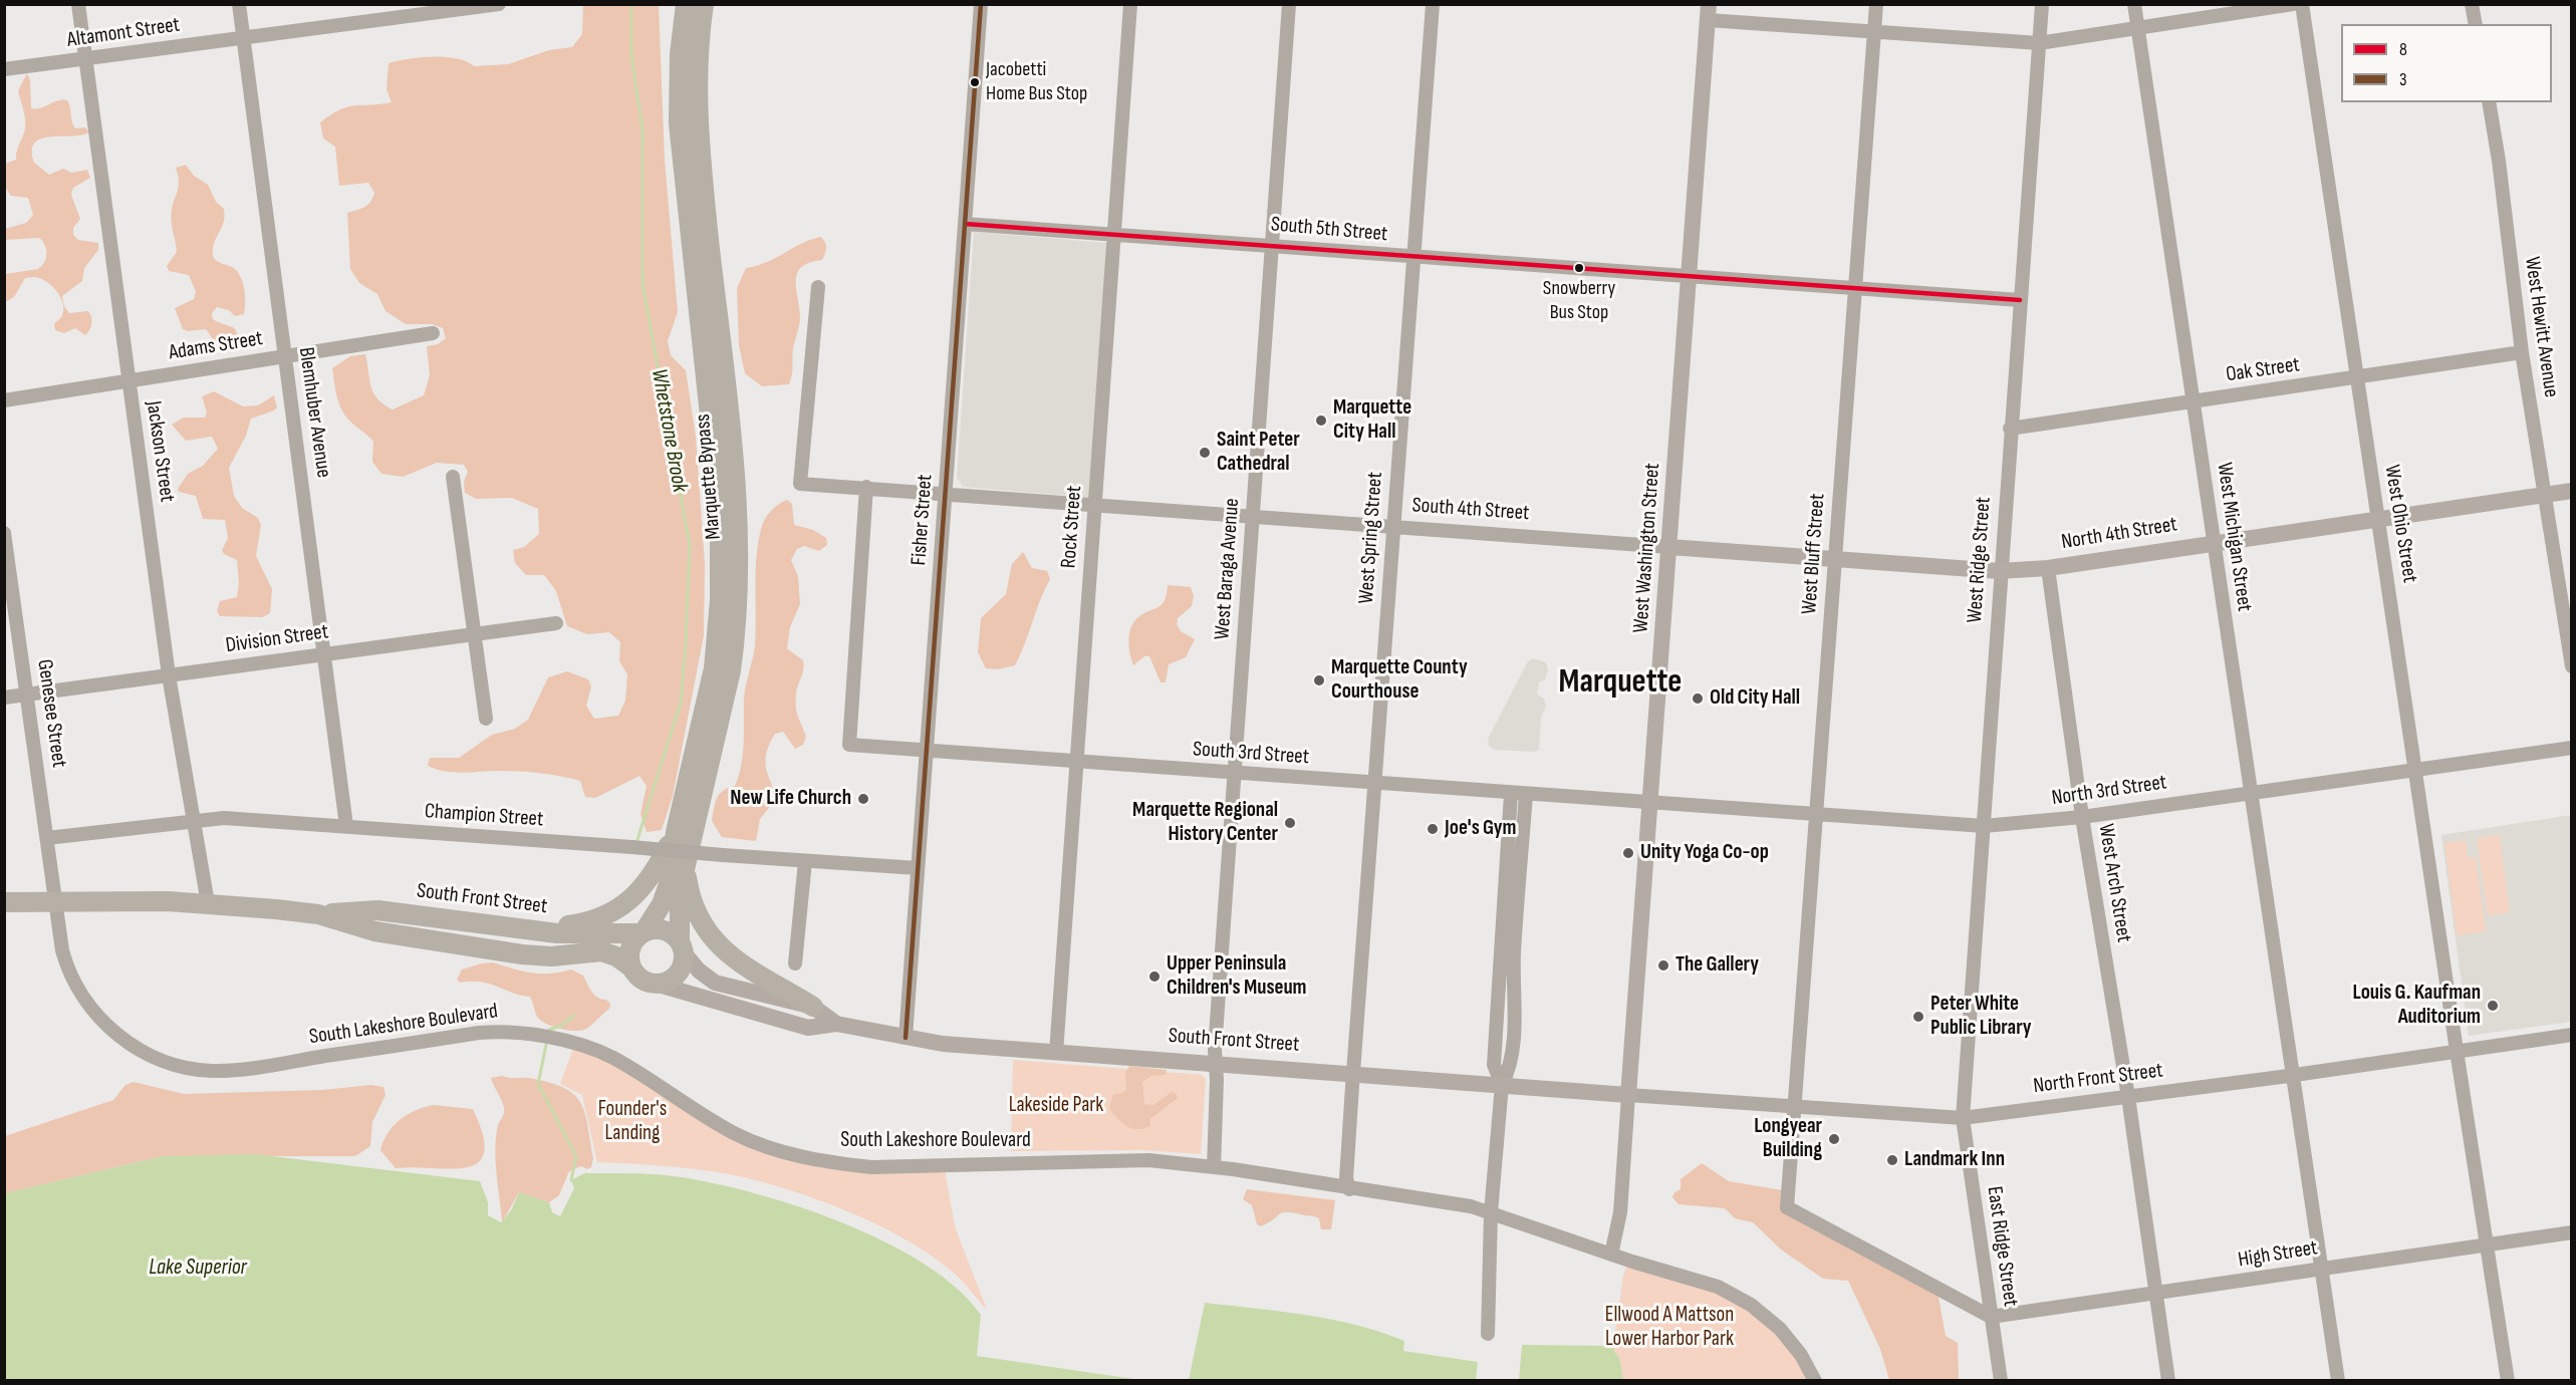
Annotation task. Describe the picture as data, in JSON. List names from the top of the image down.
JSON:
{
  "streets": {
    "highway": ["Marquette Bypass", "South Front Street"],
    "main road": ["North 4th Street", "West Washington Street"],
    "street": [
      "Altamont Street",
      "South 5th Street",
      "West Hewitt Avenue",
      "Adams Street",
      "Oak Street",
      "Blemhuber Avenue",
      "Jackson Street",
      "South 4th Street",
      "Fisher Street",
      "West Ohio Street",
      "Rock Street",
      "West Michigan Street",
      "West Spring Street",
      "West Bluff Street",
      "West Ridge Street",
      "West Baraga Avenue",
      "Division Street",
      "Genesee Street",
      "South 3rd Street",
      "North 3rd Street",
      "Champion Street",
      "West Arch Street",
      "South Lakeshore Boulevard",
      "North Front Street",
      "East Ridge Street",
      "High Street"
    ]
  },
  "crossings": [
    ["Altamont Street", "Blemhuber Avenue"],
    ["Altamont Street", "Jackson Street"],
    ["South 5th Street", "Fisher Street"],
    ["South 5th Street", "Rock Street"],
    ["South 5th Street", "West Spring Street"],
    ["South 5th Street", "West Washington Street"],
    ["South 5th Street", "West Bluff Street"],
    ["South 5th Street", "West Ridge Street"],
    ["South 5th Street", "West Baraga Avenue"],
    ["West Hewitt Avenue", "Oak Street"],
    ["West Hewitt Avenue", "North 4th Street"],
    ["Adams Street", "Blemhuber Avenue"],
    ["Adams Street", "Jackson Street"],
    ["Oak Street", "West Ohio Street"],
    ["Oak Street", "West Michigan Street"],
    ["Oak Street", "West Ridge Street"],
    ["Blemhuber Avenue", "Division Street"],
    ["Blemhuber Avenue", "Champion Street"],
    ["Jackson Street", "Division Street"],
    ["Jackson Street", "Champion Street"],
    ["Jackson Street", "South Front Street"],
    ["Marquette Bypass", "South Front Street"],
    ["South 4th Street", "Fisher Street"],
    ["South 4th Street", "Rock Street"],
    ["South 4th Street", "North 4th Street"],
    ["South 4th Street", "West Spring Street"],
    ["South 4th Street", "West Washington Street"],
    ["South 4th Street", "West Baraga Avenue"],
    ["South 4th Street", "South 3rd Street"],
    ["Fisher Street", "South 3rd Street"],
    ["Fisher Street", "Champion Street"],
    ["Fisher Street", "South Front Street"],
    ["West Ohio Street", "North 4th Street"],
    ["West Ohio Street", "North 3rd Street"],
    ["West Ohio Street", "North Front Street"],
    ["West Ohio Street", "High Street"],
    ["Rock Street", "South 3rd Street"],
    ["Rock Street", "South Front Street"],
    ["North 4th Street", "West Michigan Street"],
    ["North 4th Street", "West Washington Street"],
    ["North 4th Street", "West Bluff Street"],
    ["North 4th Street", "West Ridge Street"],
    ["North 4th Street", "West Arch Street"],
    ["West Michigan Street", "North 3rd Street"],
    ["West Michigan Street", "North Front Street"],
    ["West Michigan Street", "High Street"],
    ["West Spring Street", "South 3rd Street"],
    ["West Spring Street", "South Front Street"],
    ["West Spring Street", "South Lakeshore Boulevard"],
    ["West Washington Street", "South 3rd Street"],
    ["West Washington Street", "North 3rd Street"],
    ["West Washington Street", "South Front Street"],
    ["West Washington Street", "North Front Street"],
    ["West Bluff Street", "North 3rd Street"],
    ["West Bluff Street", "North Front Street"],
    ["West Bluff Street", "East Ridge Street"],
    ["West Bluff Street", "High Street"],
    ["West Ridge Street", "North 3rd Street"],
    ["West Ridge Street", "North Front Street"],
    ["West Ridge Street", "East Ridge Street"],
    ["West Baraga Avenue", "South 3rd Street"],
    ["West Baraga Avenue", "South Front Street"],
    ["West Baraga Avenue", "South Lakeshore Boulevard"],
    ["Division Street", "Genesee Street"],
    ["Genesee Street", "Champion Street"],
    ["Genesee Street", "South Front Street"],
    ["Genesee Street", "South Lakeshore Boulevard"],
    ["South 3rd Street", "North 3rd Street"],
    ["North 3rd Street", "West Arch Street"],
    ["West Arch Street", "North Front Street"],
    ["West Arch Street", "High Street"],
    ["South Front Street", "South Lakeshore Boulevard"],
    ["South Front Street", "North Front Street"],
    ["North Front Street", "East Ridge Street"],
    ["East Ridge Street", "High Street"]
  ],
  "districts": ["Marquette"],
  "water": ["Whetstone Brook", "Lake Superior"],
  "parks": ["Lakeside Park", "Founder's Landing", "Ellwood A Mattson Lower Harbor Park"],
  "places": [
    "Jacobetti Home Bus Stop",
    "Snowberry Bus Stop",
    "Marquette City Hall",
    "Saint Peter Cathedral",
    "Marquette County Courthouse",
    "Old City Hall",
    "New Life Church",
    "Marquette Regional History Center",
    "Joe's Gym",
    "Unity Yoga Co-op",
    "The Gallery",
    "Upper Peninsula Children's Museum",
    "Louis G. Kaufman Auditorium",
    "Peter White Public Library",
    "Longyear Building",
    "Landmark Inn"
  ],
  "lines": ["transit line 3", "transit line 8"],
  "legend": ["8", "3"]
}
